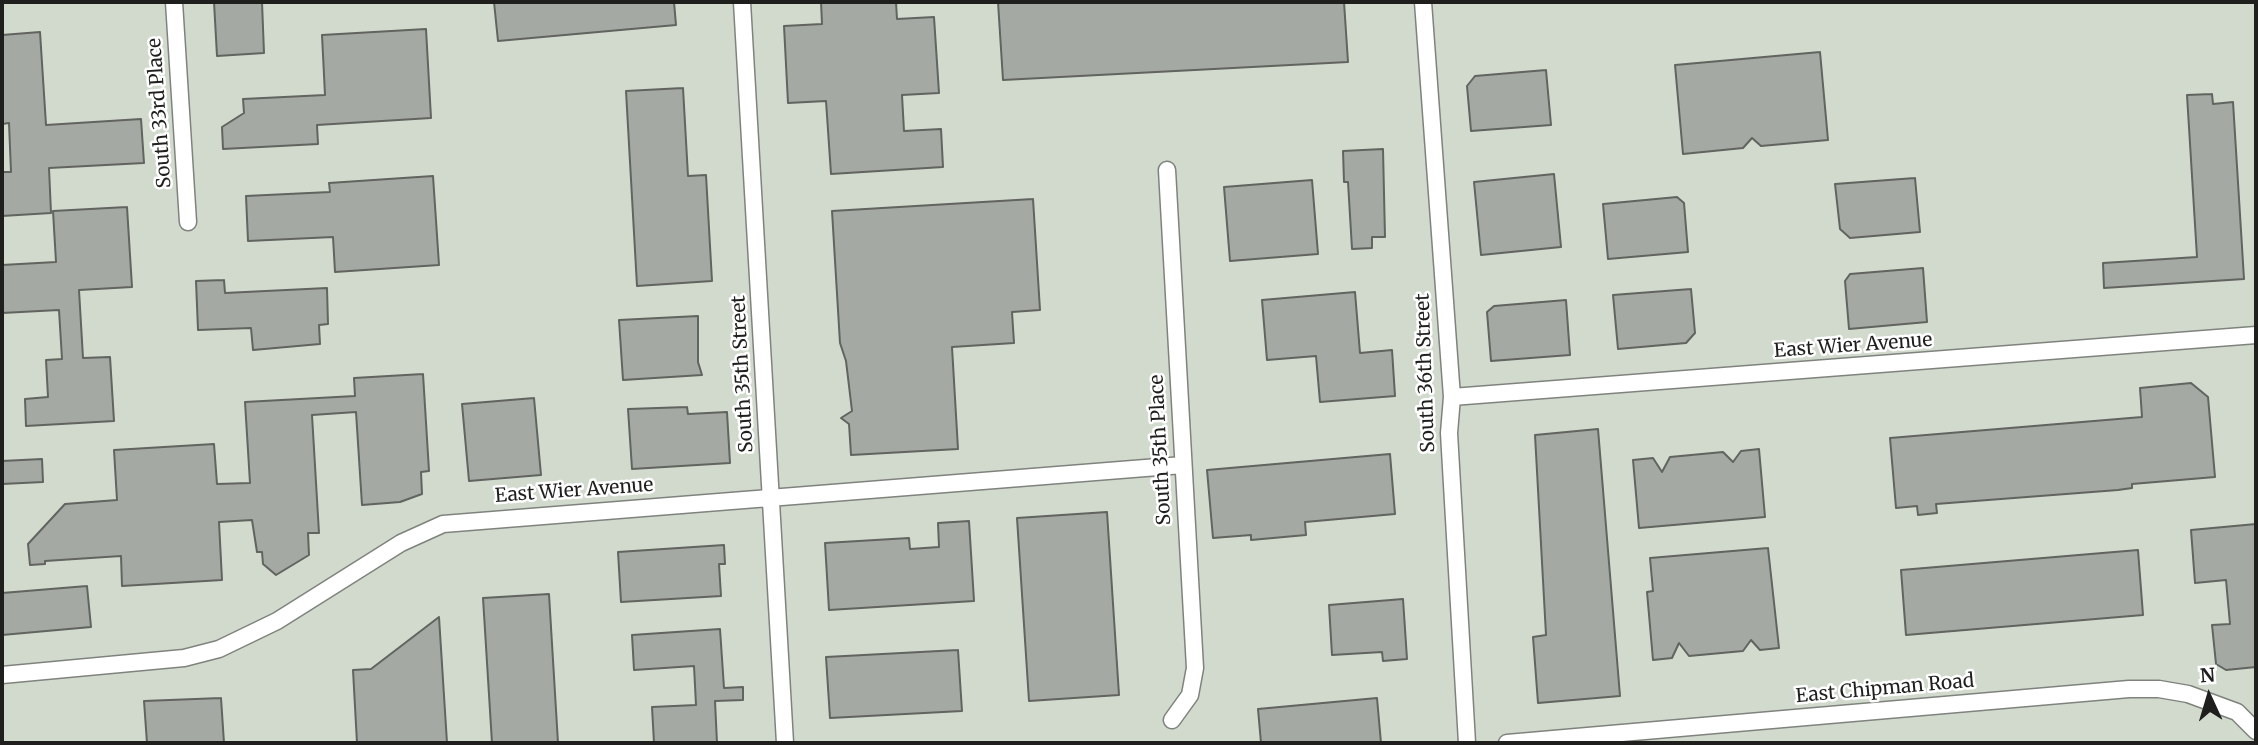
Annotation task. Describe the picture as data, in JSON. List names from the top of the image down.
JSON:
{
  "streets": {
    "street": [
      "South 33rd Place",
      "East Wier Avenue",
      "South 36th Street",
      "South 35th Street",
      "South 35th Place",
      "East Chipman Road"
    ]
  },
  "crossings": [
    ["East Wier Avenue", "South 36th Street"],
    ["East Wier Avenue", "South 35th Street"],
    ["East Wier Avenue", "South 35th Place"]
  ],
  "north": "top"
}
